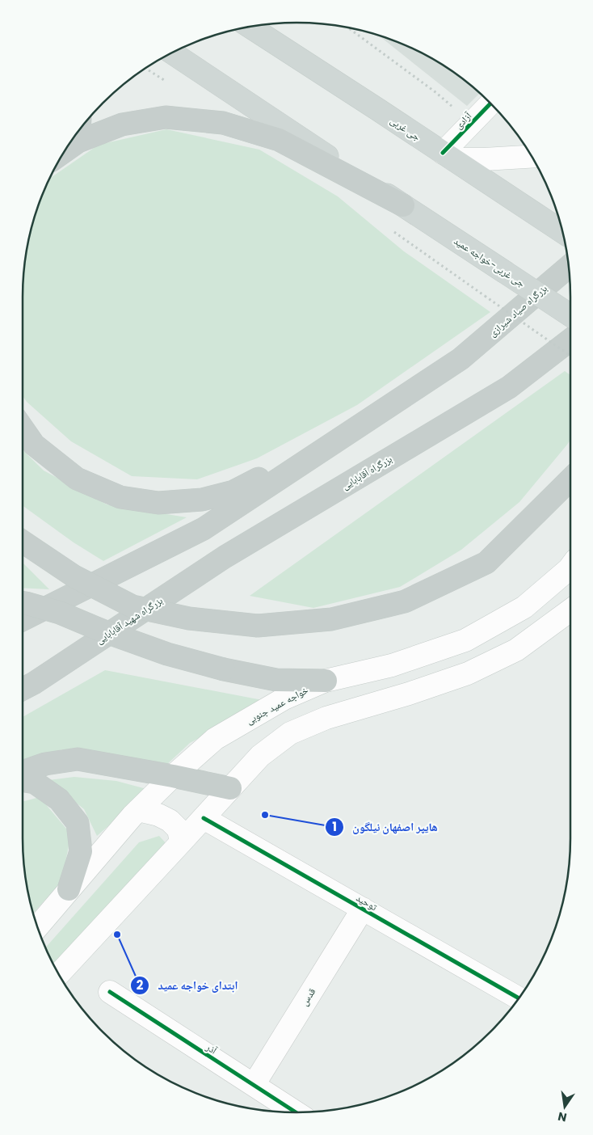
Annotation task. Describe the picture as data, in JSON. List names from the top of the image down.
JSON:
{
  "streets": {
    "highway": ["بزرگراه صیاد شیرازی", "بزرگراه آقابابایی", "بزرگراه شهید آقابابایی"],
    "main road": [
      "آزادی",
      "جی غربی",
      "جی غربی-خواجه عمید",
      "خواجه عمید جنوبی",
      "توحید",
      "قدس",
      "آذر"
    ]
  },
  "crossings": [
    ["آزادی", "جی غربی"],
    ["بزرگراه آقابابایی", "بزرگراه شهید آقابابایی"],
    ["توحید", "قدس"],
    ["قدس", "آذر"]
  ],
  "places": ["هایپر اصفهان نیلگون", "ابتدای خواجه عمید"],
  "north": "bottom"
}
